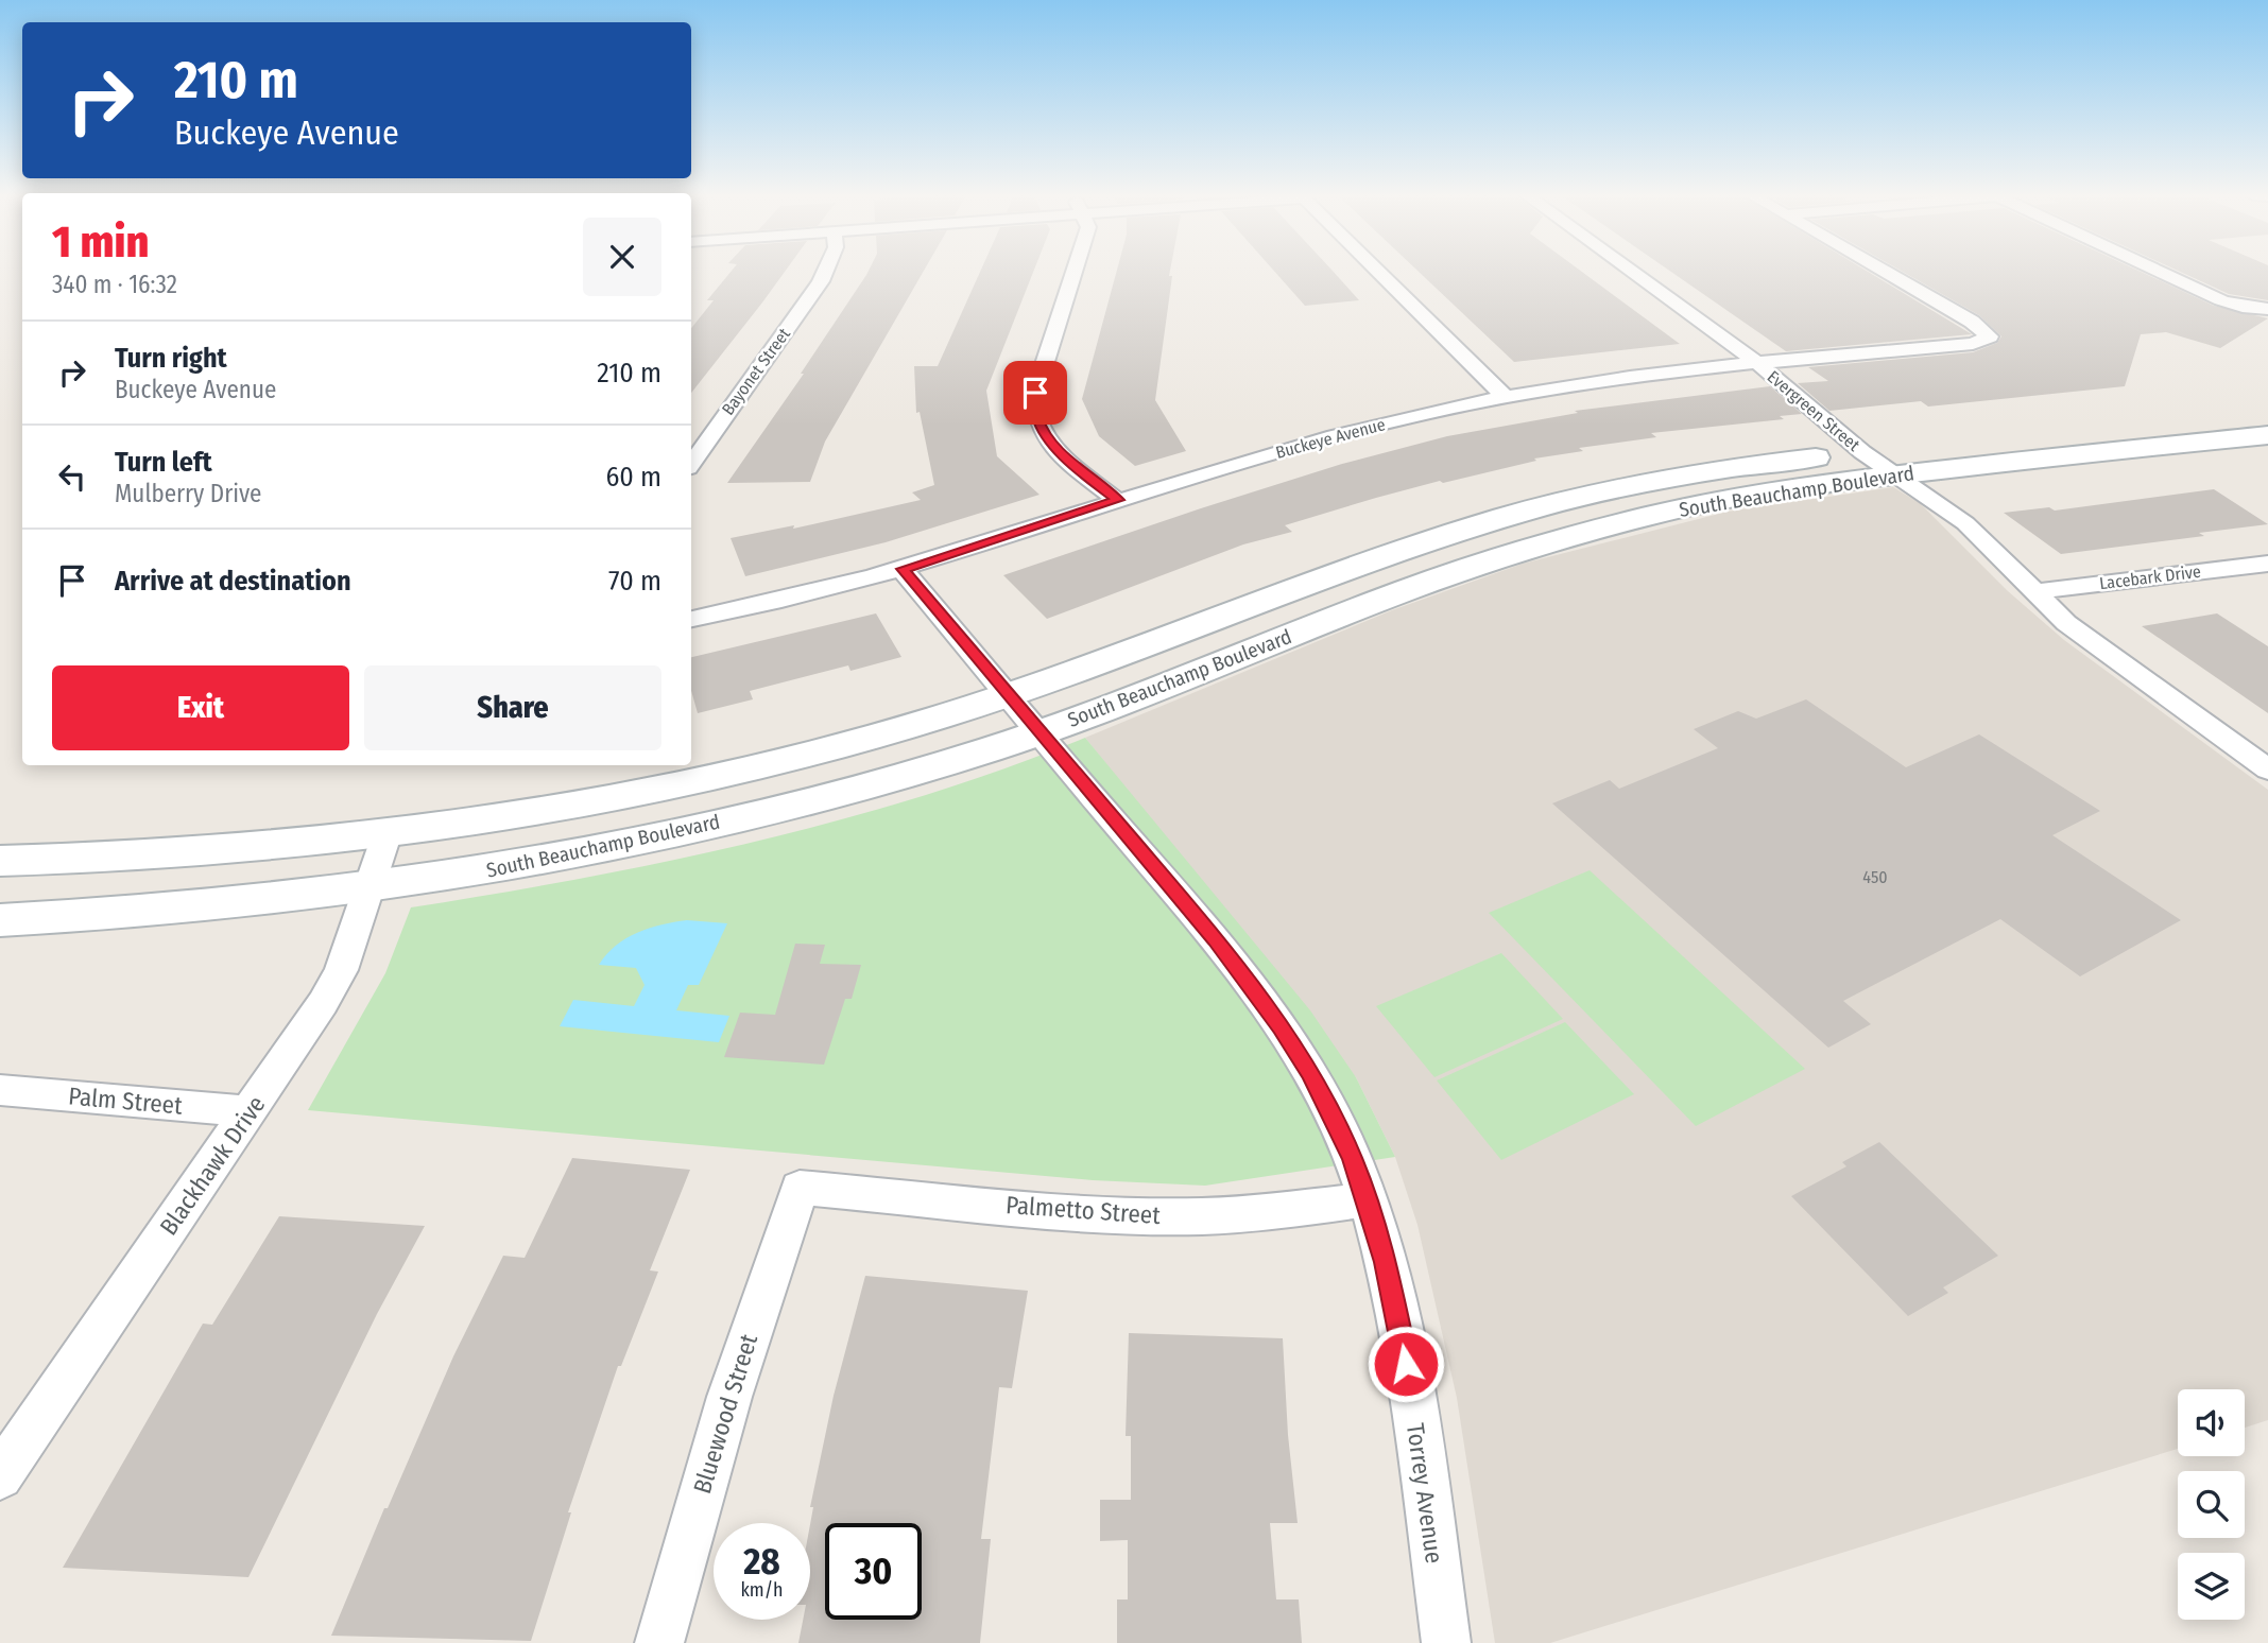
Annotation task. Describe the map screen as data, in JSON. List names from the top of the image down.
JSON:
{
  "streets": {
    "street": [
      "Bayonet Street",
      "Evergreen Street",
      "Buckeye Avenue",
      "South Beauchamp Boulevard",
      "Lacebark Drive",
      "Palm Street",
      "Blackhawk Drive",
      "Palmetto Street",
      "Bluewood Street",
      "Torrey Avenue"
    ]
  },
  "crossings": [
    ["Evergreen Street", "Buckeye Avenue"],
    ["Evergreen Street", "South Beauchamp Boulevard"],
    ["Evergreen Street", "Lacebark Drive"],
    ["Buckeye Avenue", "Torrey Avenue"],
    ["South Beauchamp Boulevard", "Blackhawk Drive"],
    ["South Beauchamp Boulevard", "Torrey Avenue"],
    ["Palm Street", "Blackhawk Drive"],
    ["Palmetto Street", "Bluewood Street"],
    ["Palmetto Street", "Torrey Avenue"]
  ],
  "house_numbers": ["450"],
  "page": {
    "turn": ["210 m", "Buckeye Avenue"],
    "heading": ["1 min", "340 m · 16:32"],
    "list": [
      {
        "name": "Turn right",
        "note": "Buckeye Avenue",
        "value": "210 m"
      },
      {
        "name": "Turn left",
        "note": "Mulberry Drive",
        "value": "60 m"
      },
      {
        "name": "Arrive at destination",
        "value": "70 m"
      }
    ],
    "buttons": ["Exit", "Share"],
    "speed": "28 km/h",
    "limit": "30"
  }
}
